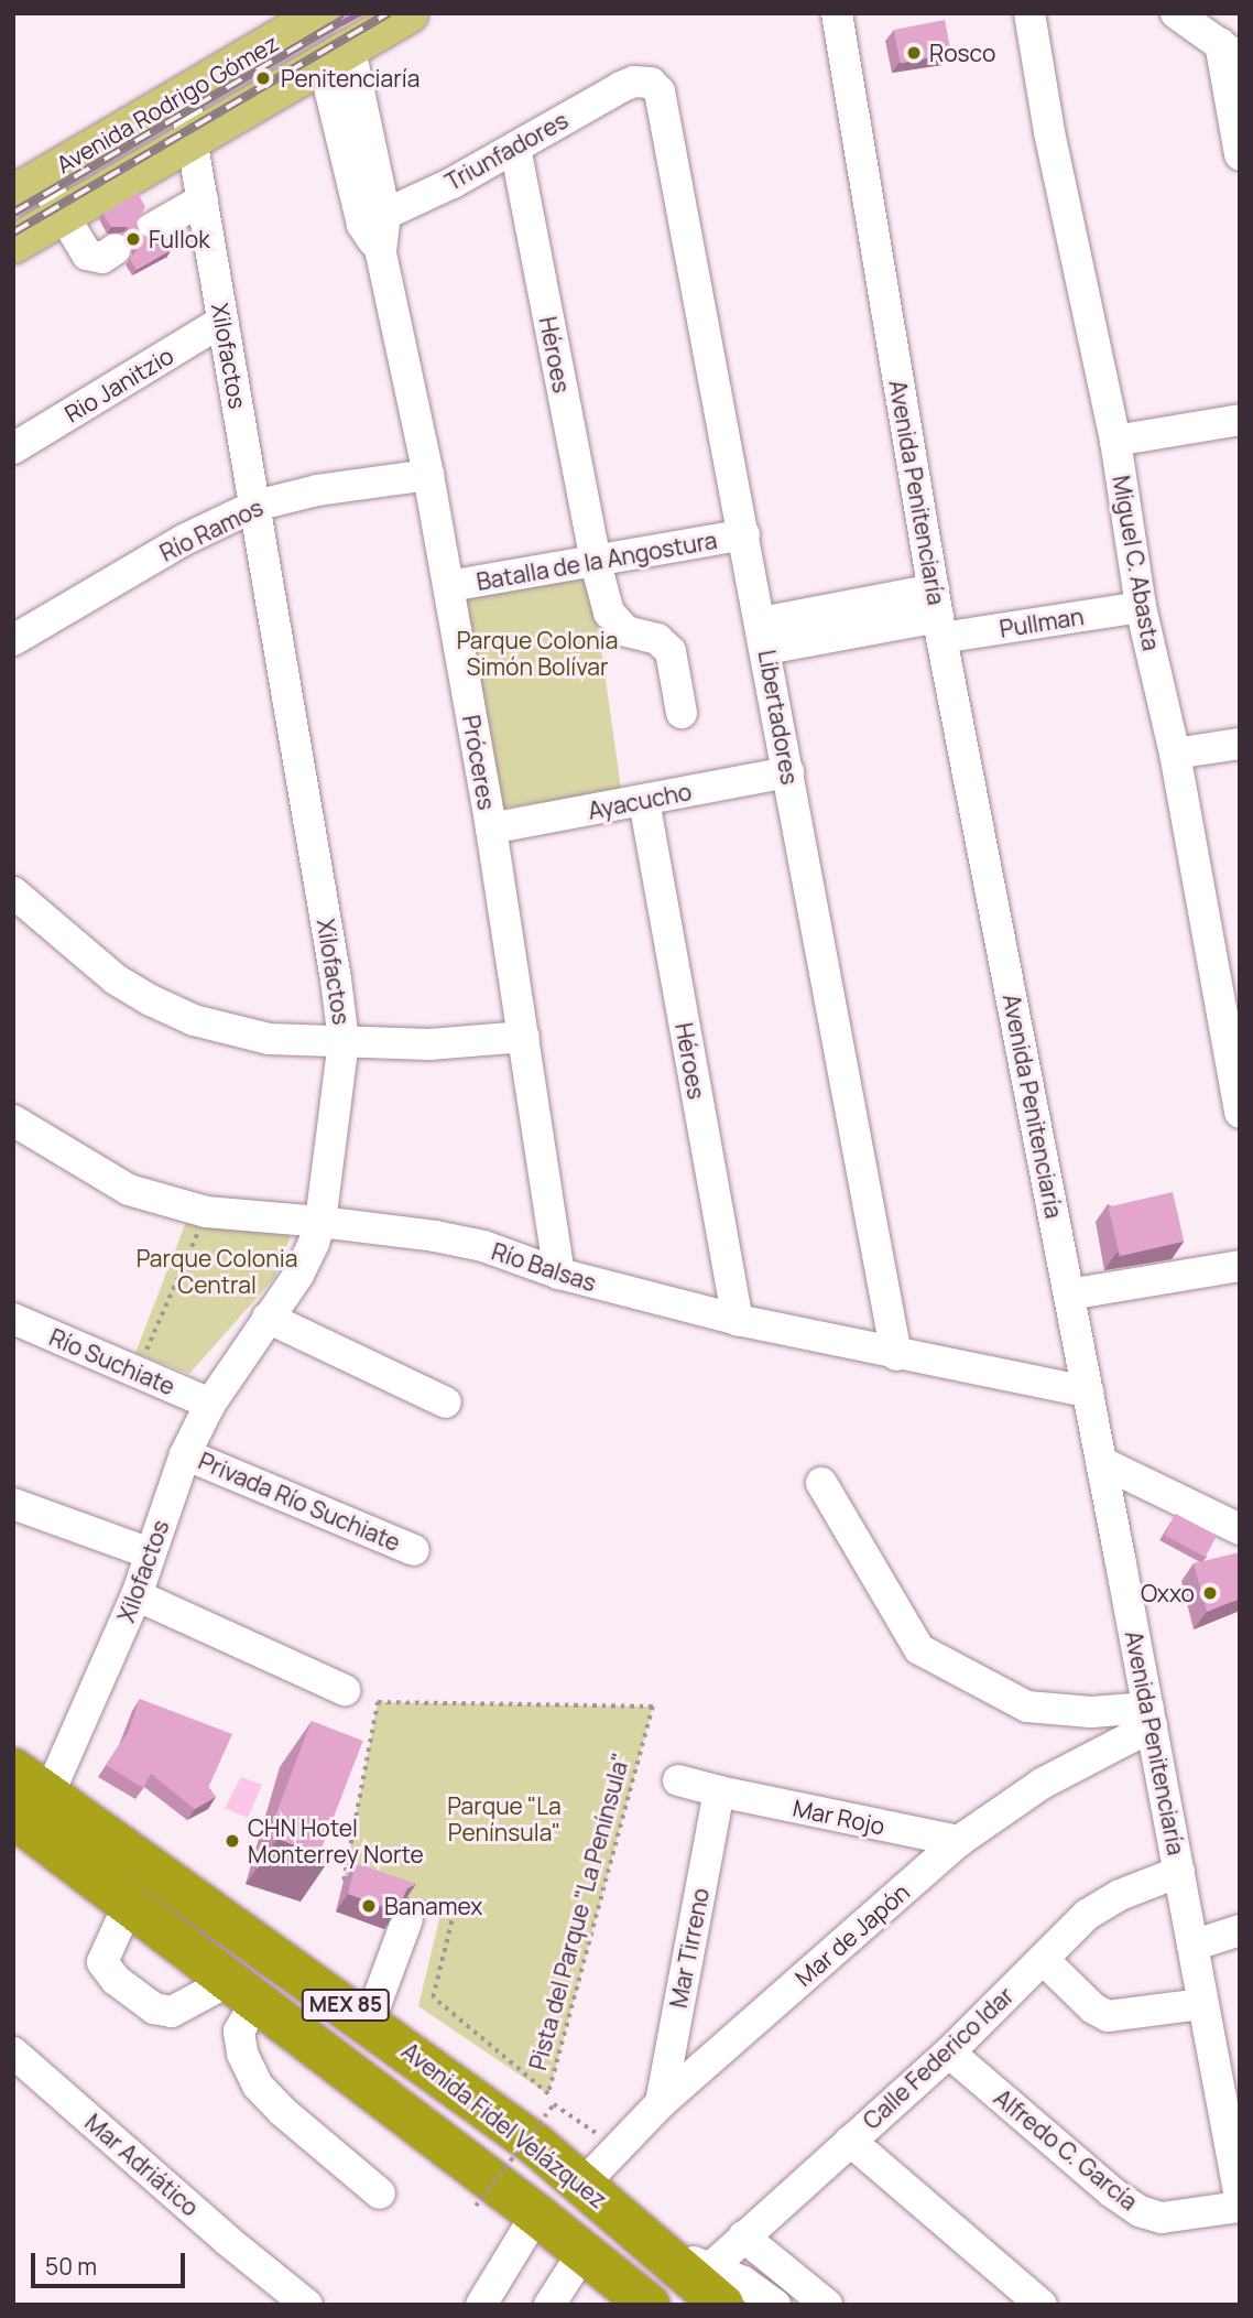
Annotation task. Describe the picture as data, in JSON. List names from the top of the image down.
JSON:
{
  "streets": {
    "highway": ["MEX 85", "Avenida Fidel Velázquez"],
    "main road": ["Avenida Rodrigo Gómez"],
    "street": [
      "Triunfadores",
      "Héroes",
      "Xilofactos",
      "Rio Janitzio",
      "Avenida Penitenciaría",
      "Río Ramos",
      "Batalla de la Angostura",
      "Miguel C. Abasta",
      "Pullman",
      "Libertadores",
      "Próceres",
      "Ayacucho",
      "Río Balsas",
      "Río Suchiate",
      "Privada Río Suchiate",
      "Mar Rojo",
      "Mar de Japón",
      "Mar Tirreno",
      "Calle Federico Idar",
      "Alfredo C. García",
      "Mar Adriático"
    ],
    "path": ["Pista del Parque \"La Península\""]
  },
  "crossings": [
    ["Avenida Rodrigo Gómez", "Xilofactos"],
    ["Avenida Rodrigo Gómez", "Próceres"],
    ["Triunfadores", "Héroes"],
    ["Triunfadores", "Libertadores"],
    ["Triunfadores", "Próceres"],
    ["Héroes", "Batalla de la Angostura"],
    ["Héroes", "Ayacucho"],
    ["Héroes", "Río Balsas"],
    ["Xilofactos", "Rio Janitzio"],
    ["Xilofactos", "Río Ramos"],
    ["Xilofactos", "Río Balsas"],
    ["Xilofactos", "Río Suchiate"],
    ["Xilofactos", "Privada Río Suchiate"],
    ["Xilofactos", "Avenida Fidel Velázquez"],
    ["Avenida Penitenciaría", "Pullman"],
    ["Avenida Penitenciaría", "Río Balsas"],
    ["Avenida Penitenciaría", "Mar de Japón"],
    ["Avenida Penitenciaría", "Calle Federico Idar"],
    ["Río Ramos", "Próceres"],
    ["Batalla de la Angostura", "Libertadores"],
    ["Batalla de la Angostura", "Próceres"],
    ["Miguel C. Abasta", "Pullman"],
    ["Pullman", "Libertadores"],
    ["Libertadores", "Ayacucho"],
    ["Libertadores", "Río Balsas"],
    ["Próceres", "Ayacucho"],
    ["Próceres", "Río Balsas"],
    ["Mar Rojo", "Mar de Japón"],
    ["Mar Rojo", "Mar Tirreno"],
    ["Mar de Japón", "Mar Tirreno"],
    ["Mar de Japón", "Avenida Fidel Velázquez"],
    ["Calle Federico Idar", "Avenida Fidel Velázquez"],
    ["Calle Federico Idar", "Alfredo C. García"]
  ],
  "parks": ["Parque Colonia Simón Bolívar", "Parque Colonia Central", "Parque \"La Península\""],
  "places": [
    "Rosco",
    "Penitenciaría",
    "Fullok",
    "Oxxo",
    "CHN Hotel Monterrey Norte",
    "Banamex"
  ],
  "scale_bar": "50 m"
}
